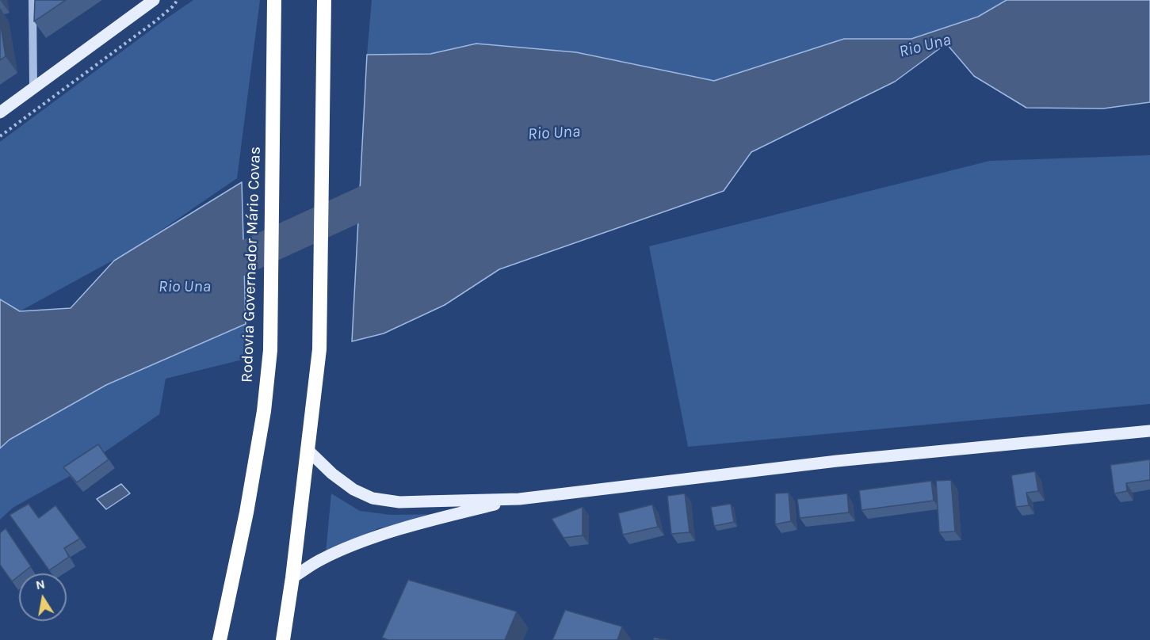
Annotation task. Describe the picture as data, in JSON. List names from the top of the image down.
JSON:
{
  "streets": {
    "highway": ["Rodovia Governador Mário Covas"]
  },
  "water": ["Rio Una"],
  "north": "top"
}
